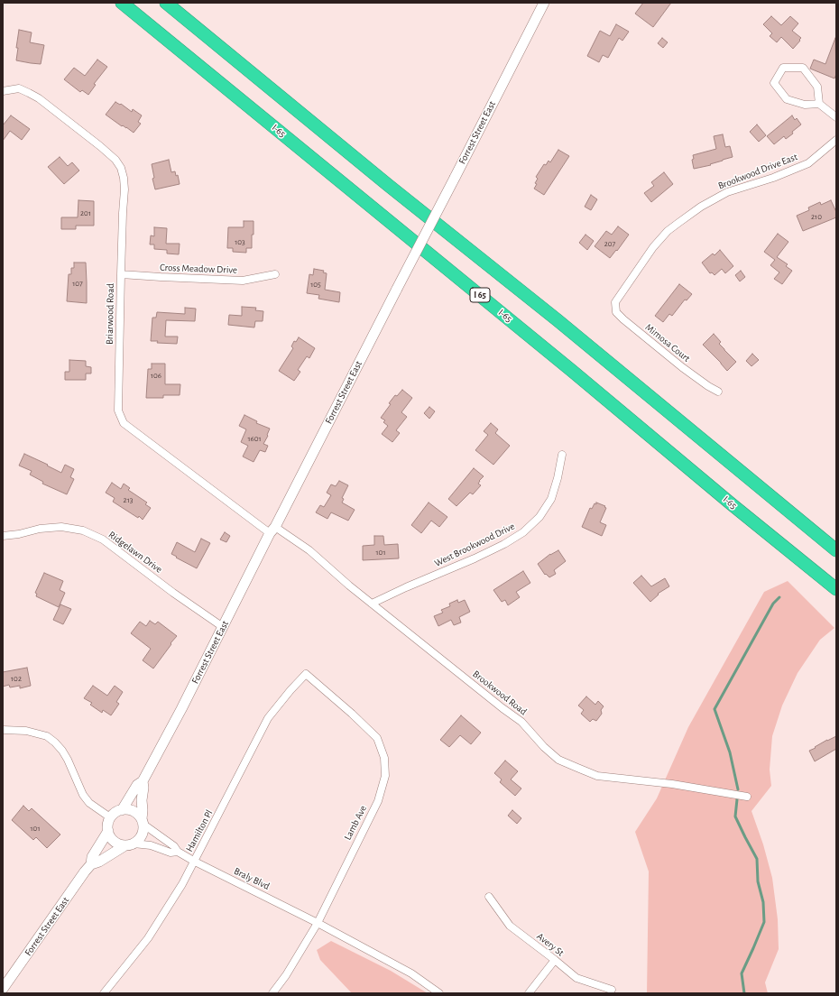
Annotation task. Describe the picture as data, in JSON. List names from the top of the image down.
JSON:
{
  "streets": {
    "highway": ["I-65", "I 65"],
    "street": [
      "Forrest Street East",
      "Brookwood Drive East",
      "Cross Meadow Drive",
      "Briarwood Road",
      "Mimosa Court",
      "West Brookwood Drive",
      "Ridgelawn Drive",
      "Brookwood Road",
      "Lamb Ave",
      "Hamilton Pl",
      "Braly Blvd",
      "Avery St"
    ]
  },
  "crossings": [
    ["Forrest Street East", "Briarwood Road"],
    ["Forrest Street East", "Ridgelawn Drive"],
    ["Forrest Street East", "Brookwood Road"],
    ["Brookwood Drive East", "Mimosa Court"],
    ["Cross Meadow Drive", "Briarwood Road"],
    ["Briarwood Road", "Brookwood Road"],
    ["West Brookwood Drive", "Brookwood Road"],
    ["Lamb Ave", "Hamilton Pl"],
    ["Lamb Ave", "Braly Blvd"],
    ["Hamilton Pl", "Braly Blvd"]
  ],
  "house_numbers": [
    "201",
    "210",
    "103",
    "207",
    "107",
    "105",
    "106",
    "1601",
    "213",
    "101",
    "102",
    "101"
  ]
}
